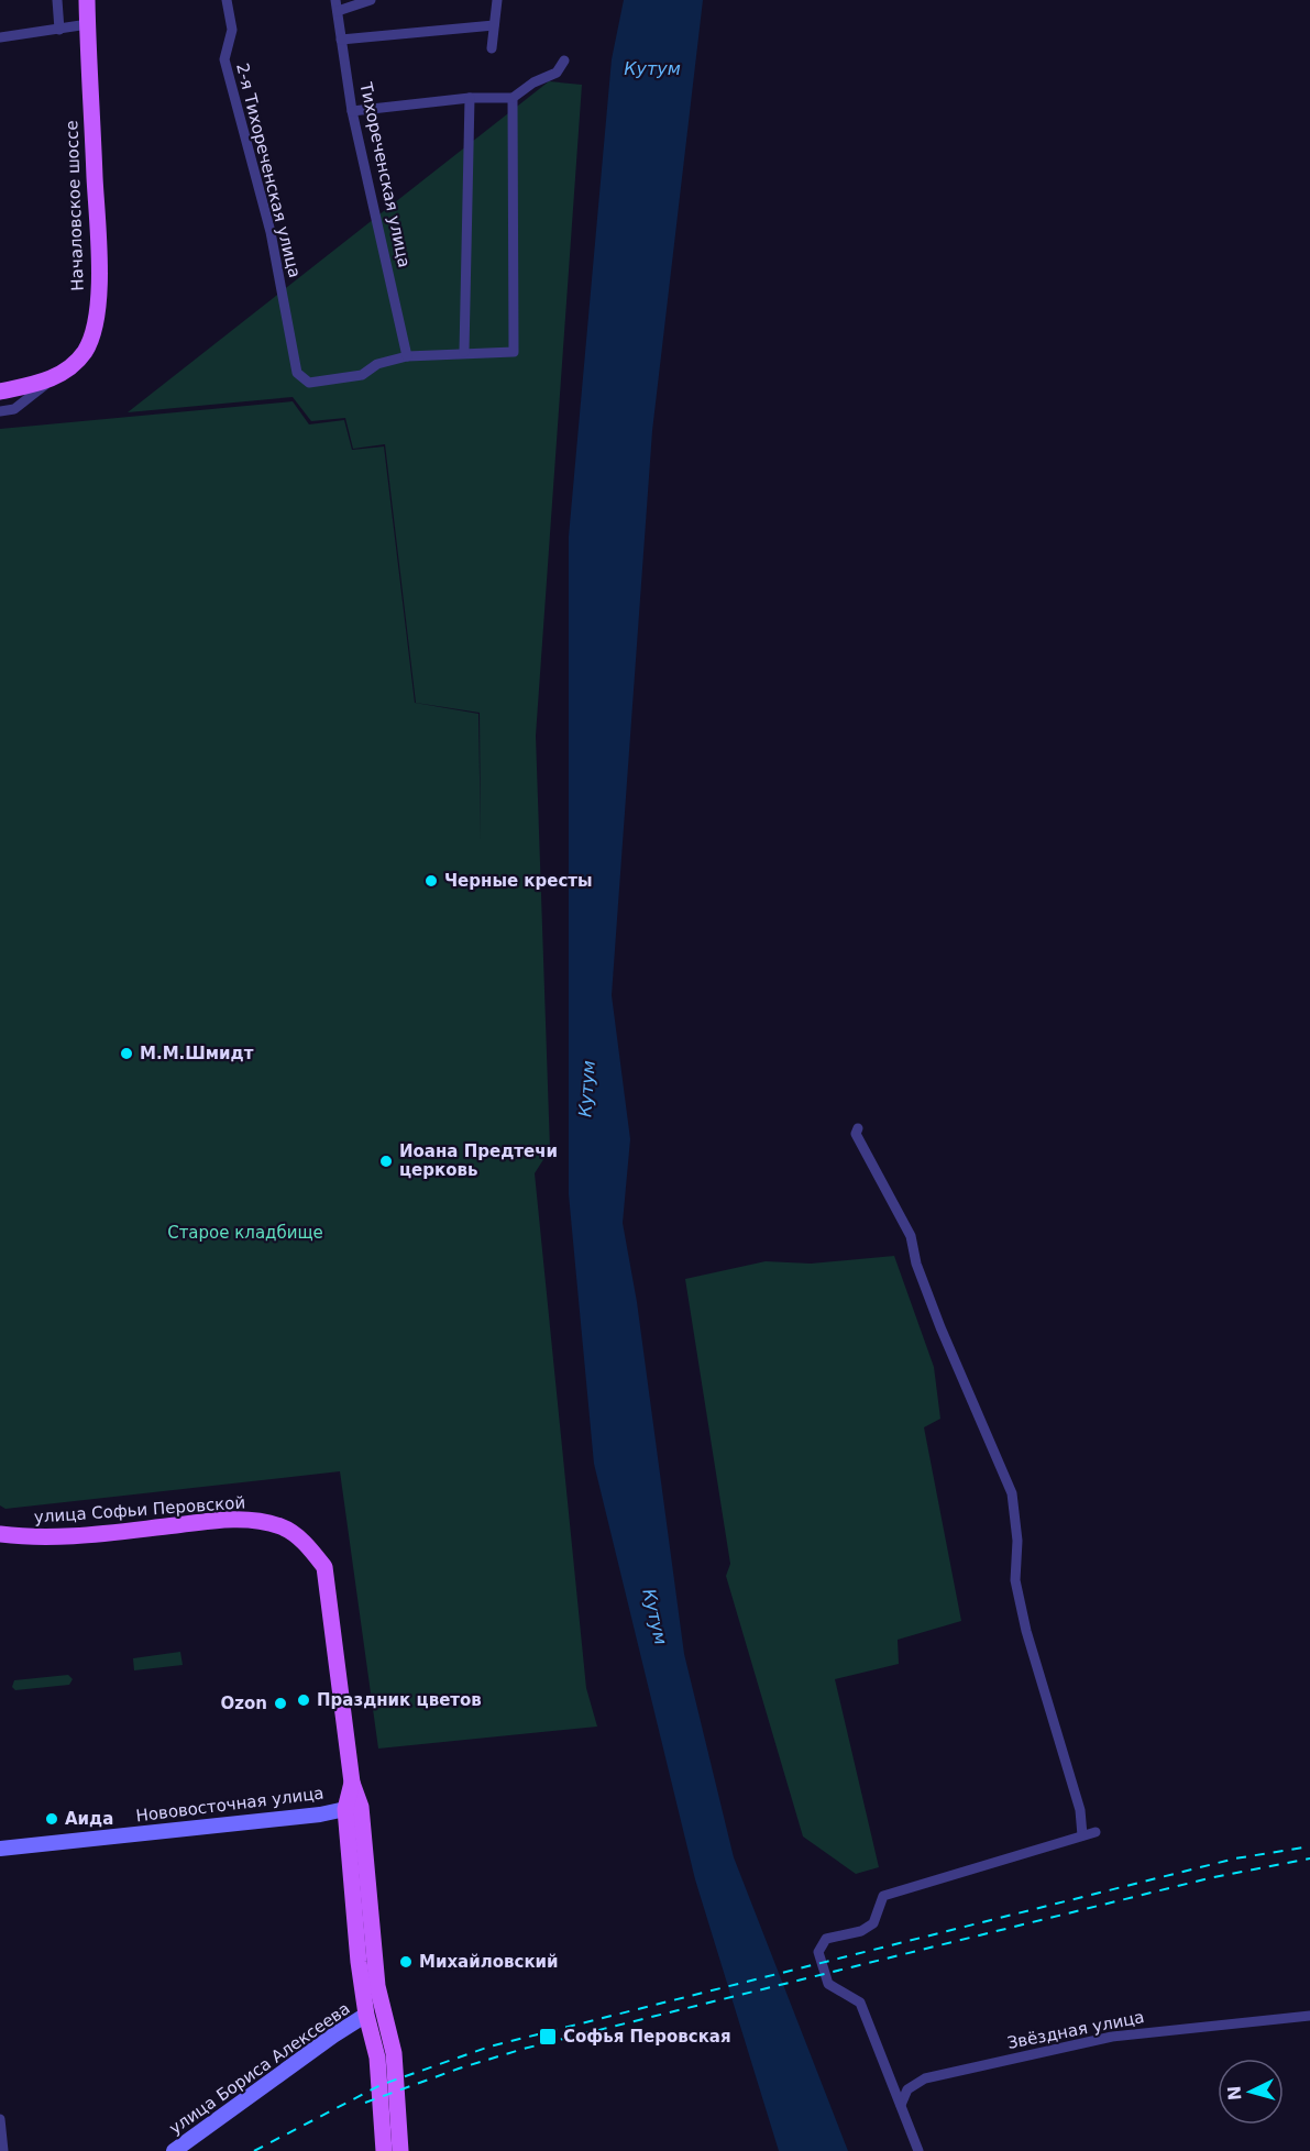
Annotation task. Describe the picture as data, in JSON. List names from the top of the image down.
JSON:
{
  "streets": {
    "main road": ["Началовское шоссе", "улица Софьи Перовской"],
    "street": [
      "2-я Тихореченская улица",
      "Тихореченская улица",
      "Нововосточная улица",
      "Звёздная улица",
      "улица Бориса Алексеева"
    ]
  },
  "crossings": [
    ["2-я Тихореченская улица", "Тихореченская улица"],
    ["улица Софьи Перовской", "Нововосточная улица"],
    ["улица Софьи Перовской", "улица Бориса Алексеева"]
  ],
  "water": ["Кутум"],
  "parks": ["Старое кладбище"],
  "places": {
    "other": [
      "Черные кресты",
      "М.М.Шмидт",
      "Иоана Предтечи церковь",
      "Праздник цветов",
      "Ozon",
      "Аида",
      "Михайловский"
    ],
    "transit": ["Софья Перовская"]
  },
  "north": "left"
}
